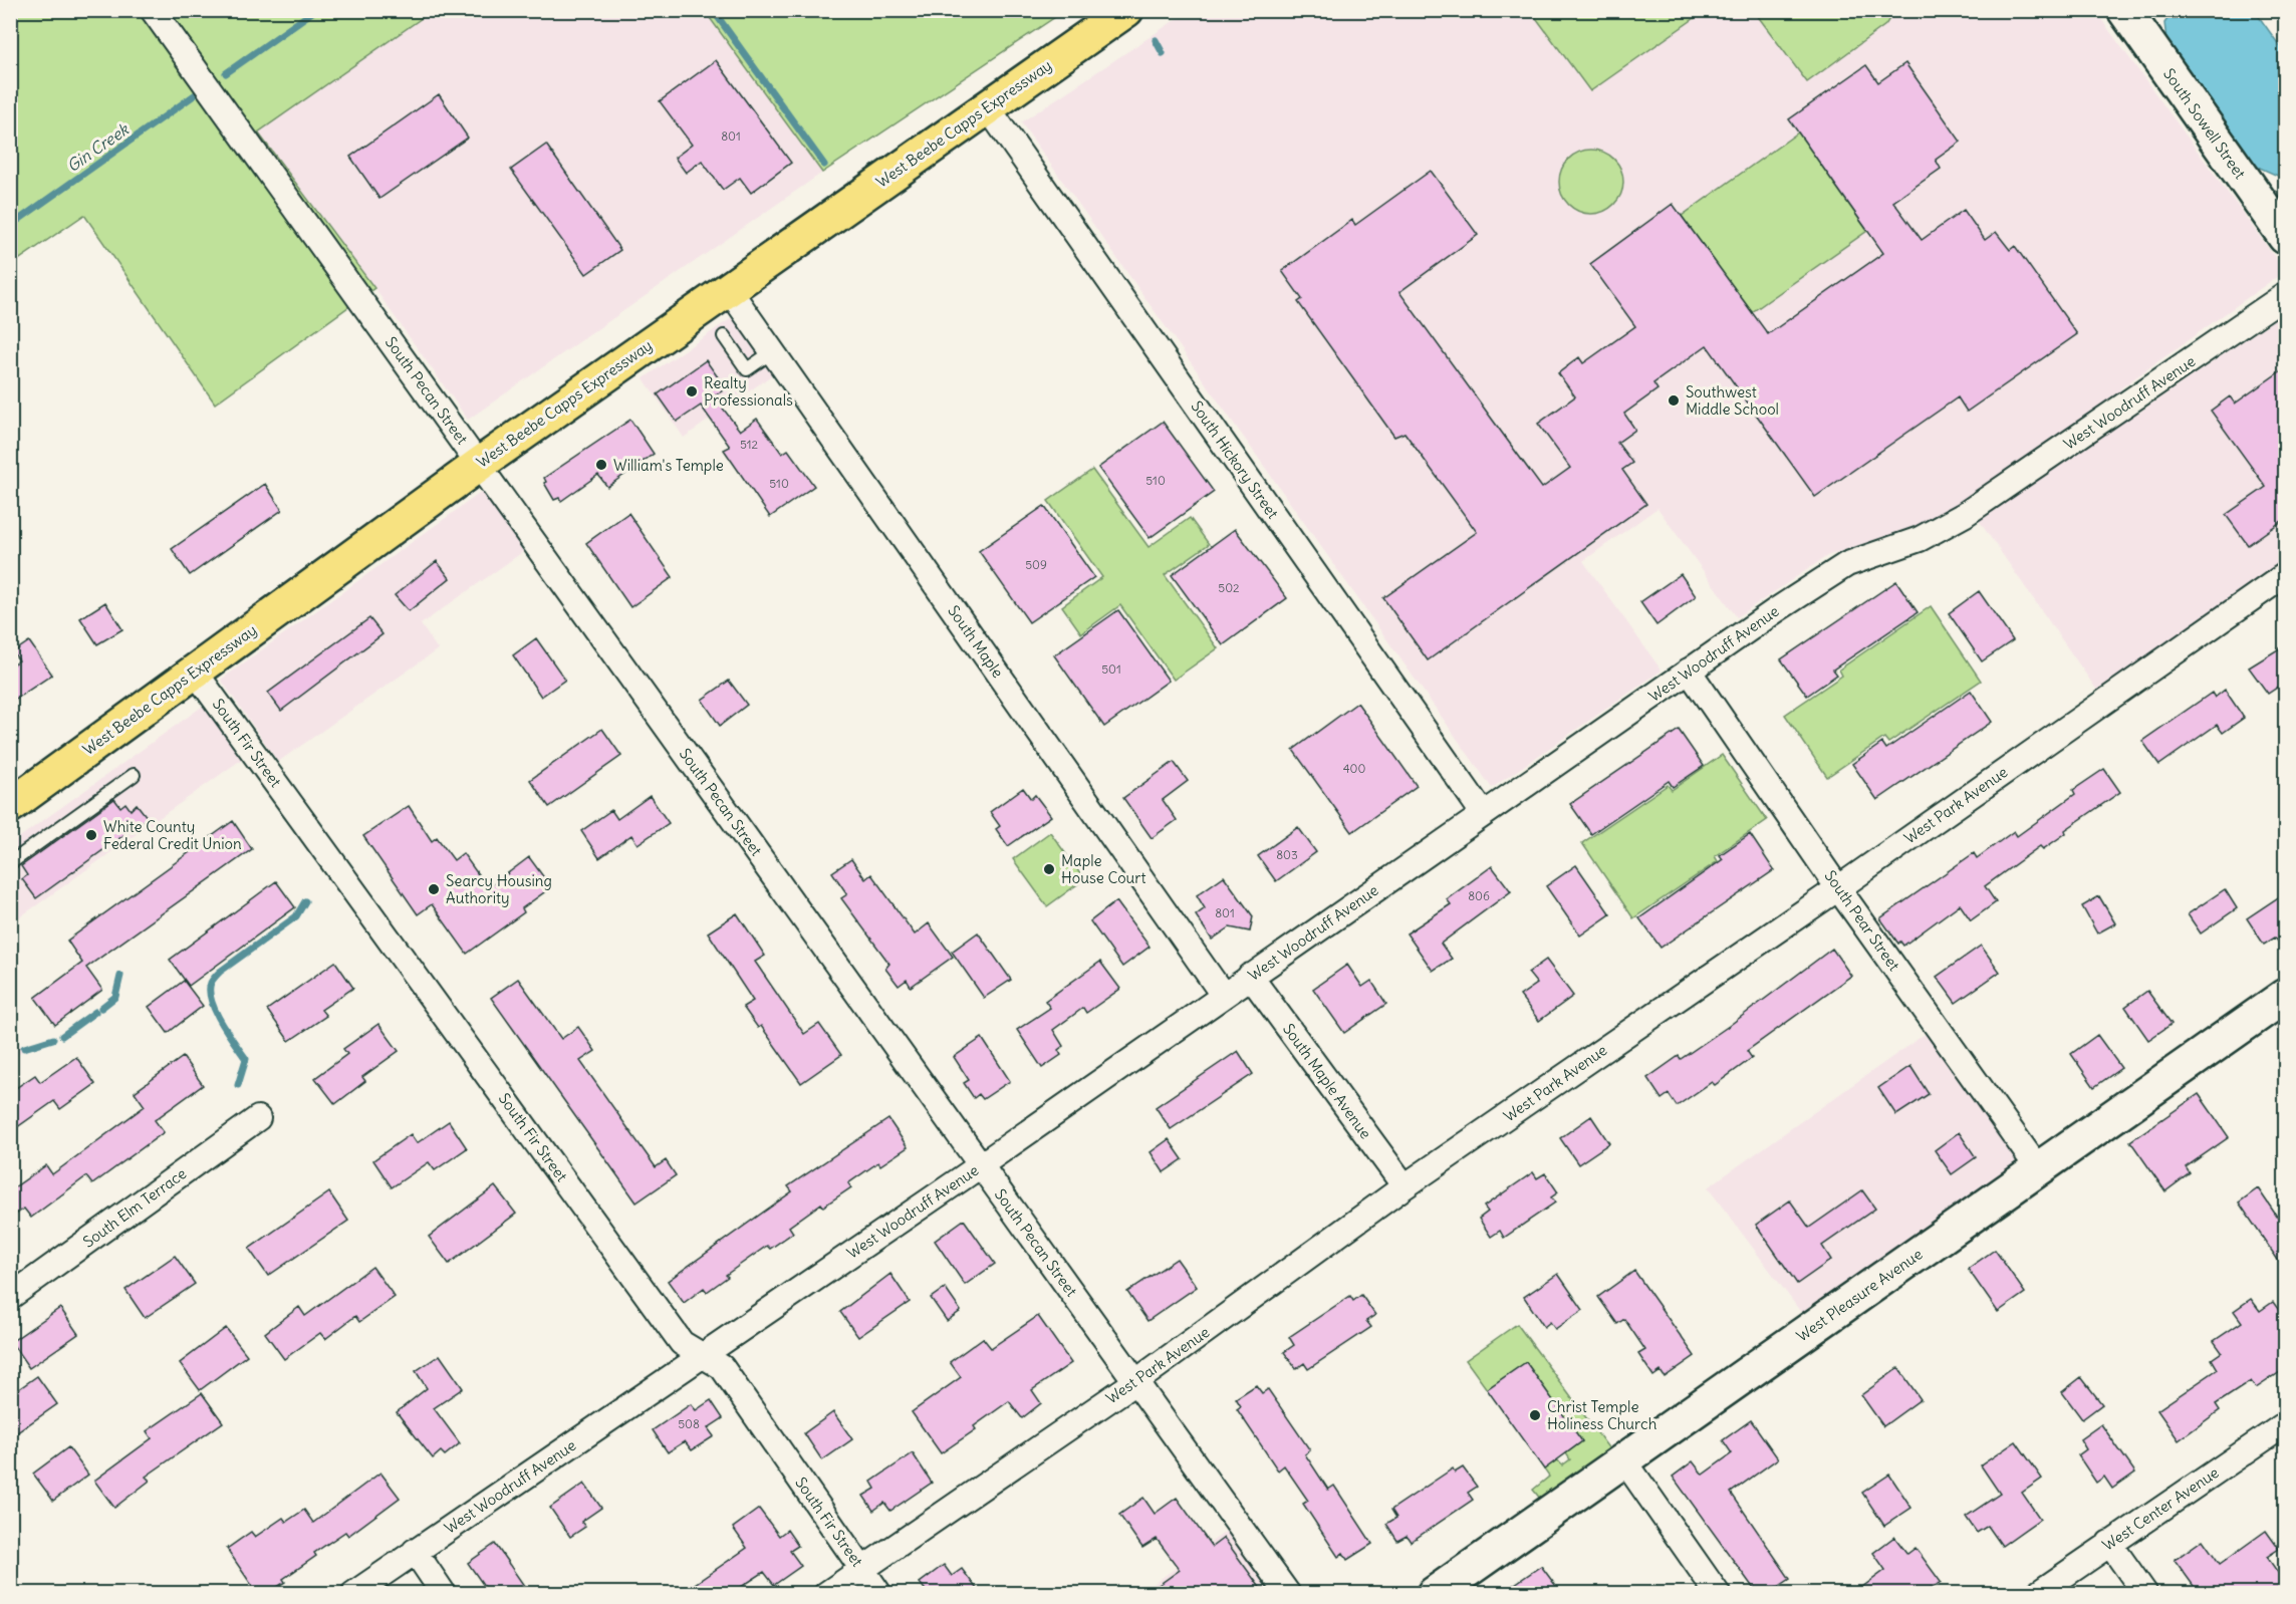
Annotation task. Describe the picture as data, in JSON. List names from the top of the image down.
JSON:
{
  "streets": {
    "main road": ["West Beebe Capps Expressway"],
    "street": [
      "South Sowell Street",
      "South Pecan Street",
      "West Woodruff Avenue",
      "South Hickory Street",
      "South Maple",
      "South Fir Street",
      "West Park Avenue",
      "South Pear Street",
      "South Maple Avenue",
      "South Elm Terrace",
      "West Pleasure Avenue",
      "West Center Avenue"
    ]
  },
  "crossings": [
    ["West Beebe Capps Expressway", "South Pecan Street"],
    ["West Beebe Capps Expressway", "South Hickory Street"],
    ["West Beebe Capps Expressway", "South Maple"],
    ["West Beebe Capps Expressway", "South Fir Street"],
    ["South Pecan Street", "West Woodruff Avenue"],
    ["South Pecan Street", "West Park Avenue"],
    ["West Woodruff Avenue", "South Hickory Street"],
    ["West Woodruff Avenue", "South Maple"],
    ["West Woodruff Avenue", "South Fir Street"],
    ["West Woodruff Avenue", "South Pear Street"],
    ["West Woodruff Avenue", "South Maple Avenue"],
    ["South Fir Street", "West Park Avenue"],
    ["West Park Avenue", "South Pear Street"],
    ["West Park Avenue", "South Maple Avenue"],
    ["South Pear Street", "West Pleasure Avenue"]
  ],
  "water": ["Gin Creek"],
  "places": [
    "Realty Professionals",
    "Southwest Middle School",
    "William's Temple",
    "White County Federal Credit Union",
    "Maple House Court",
    "Searcy Housing Authority",
    "Christ Temple Holiness Church"
  ],
  "house_numbers": [
    "801",
    "512",
    "510",
    "510",
    "509",
    "502",
    "501",
    "400",
    "803",
    "806",
    "801",
    "508"
  ]
}
